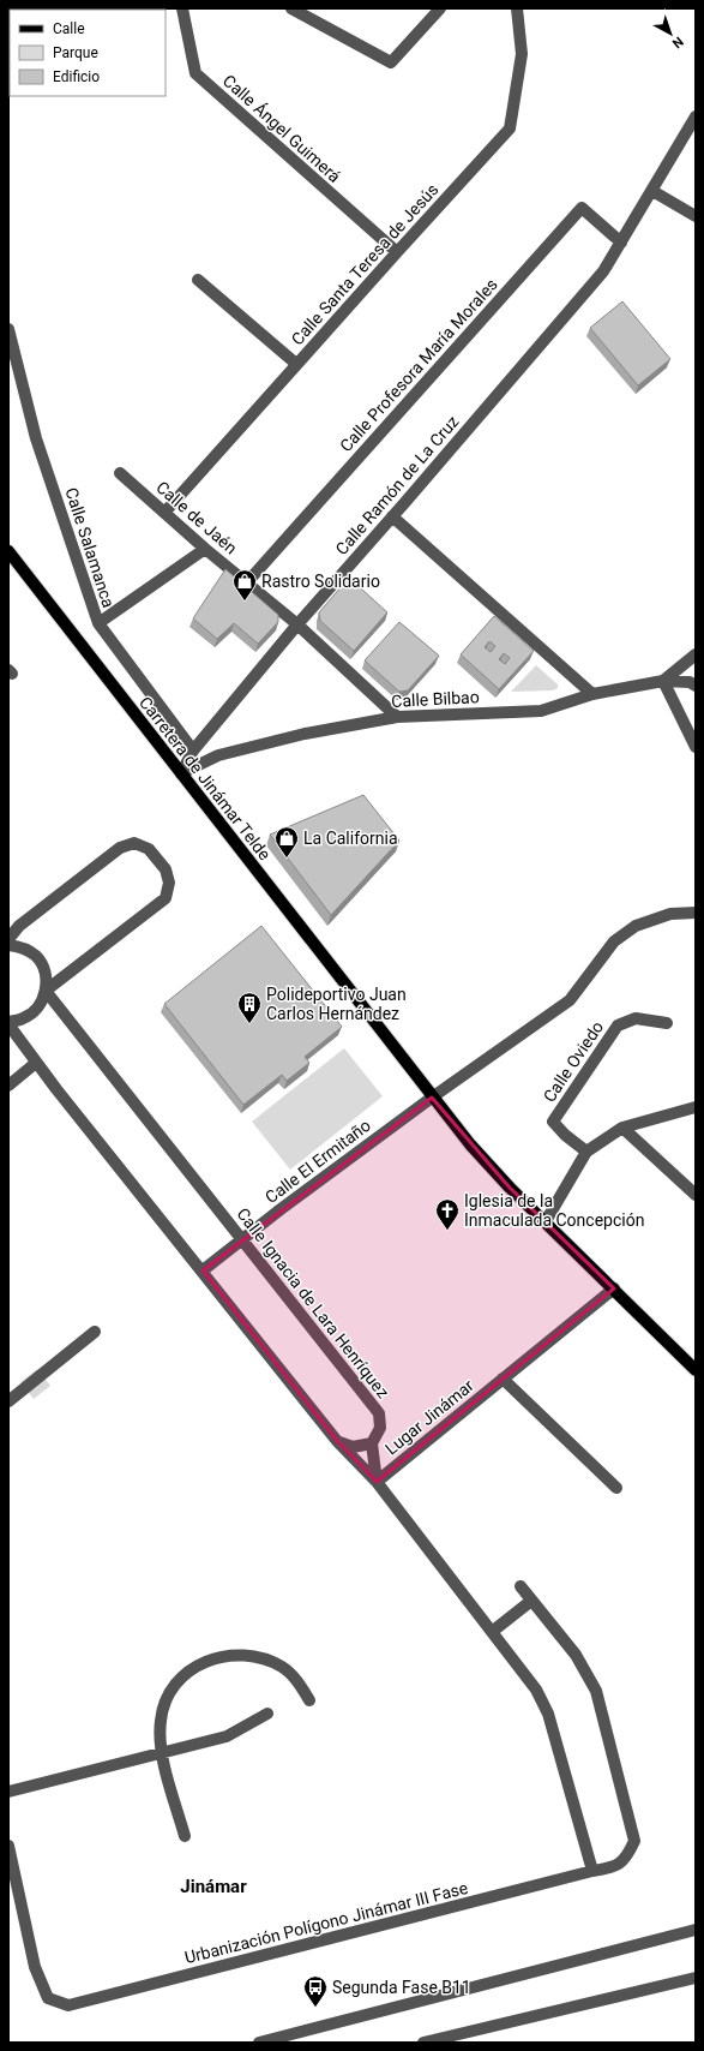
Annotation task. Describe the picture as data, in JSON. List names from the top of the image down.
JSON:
{
  "streets": {
    "main road": ["Carretera de Jinámar Telde"],
    "street": [
      "Calle Ángel Guimerá",
      "Calle Santa Teresa de Jesús",
      "Calle Profesora María Morales",
      "Calle Ramón de La Cruz",
      "Calle de Jaén",
      "Calle Salamanca",
      "Calle Bilbao",
      "Calle Oviedo",
      "Calle El Ermitaño",
      "Calle Ignacia de Lara Henríquez",
      "Lugar Jinámar",
      "Urbanización Polígono Jinámar III Fase"
    ]
  },
  "crossings": [
    ["Calle Ángel Guimerá", "Calle Santa Teresa de Jesús"],
    ["Calle Santa Teresa de Jesús", "Calle de Jaén"],
    ["Calle Profesora María Morales", "Calle Ramón de La Cruz"],
    ["Calle Profesora María Morales", "Calle de Jaén"],
    ["Calle Ramón de La Cruz", "Calle de Jaén"],
    ["Calle Ramón de La Cruz", "Calle Salamanca"],
    ["Calle Ramón de La Cruz", "Calle Bilbao"],
    ["Calle Ramón de La Cruz", "Carretera de Jinámar Telde"],
    ["Calle de Jaén", "Calle Bilbao"],
    ["Calle Bilbao", "Carretera de Jinámar Telde"],
    ["Carretera de Jinámar Telde", "Calle El Ermitaño"],
    ["Carretera de Jinámar Telde", "Lugar Jinámar"],
    ["Calle El Ermitaño", "Calle Ignacia de Lara Henríquez"]
  ],
  "districts": ["Jinámar"],
  "places": {
    "shop": ["Rastro Solidario", "La California"],
    "building": ["Polideportivo Juan Carlos Hernández"],
    "church": ["Iglesia de la Inmaculada Concepción"],
    "bus stop": ["Segunda Fase B11"]
  },
  "legend": ["Calle", "Parque", "Edificio"],
  "north": "bottom right"
}
